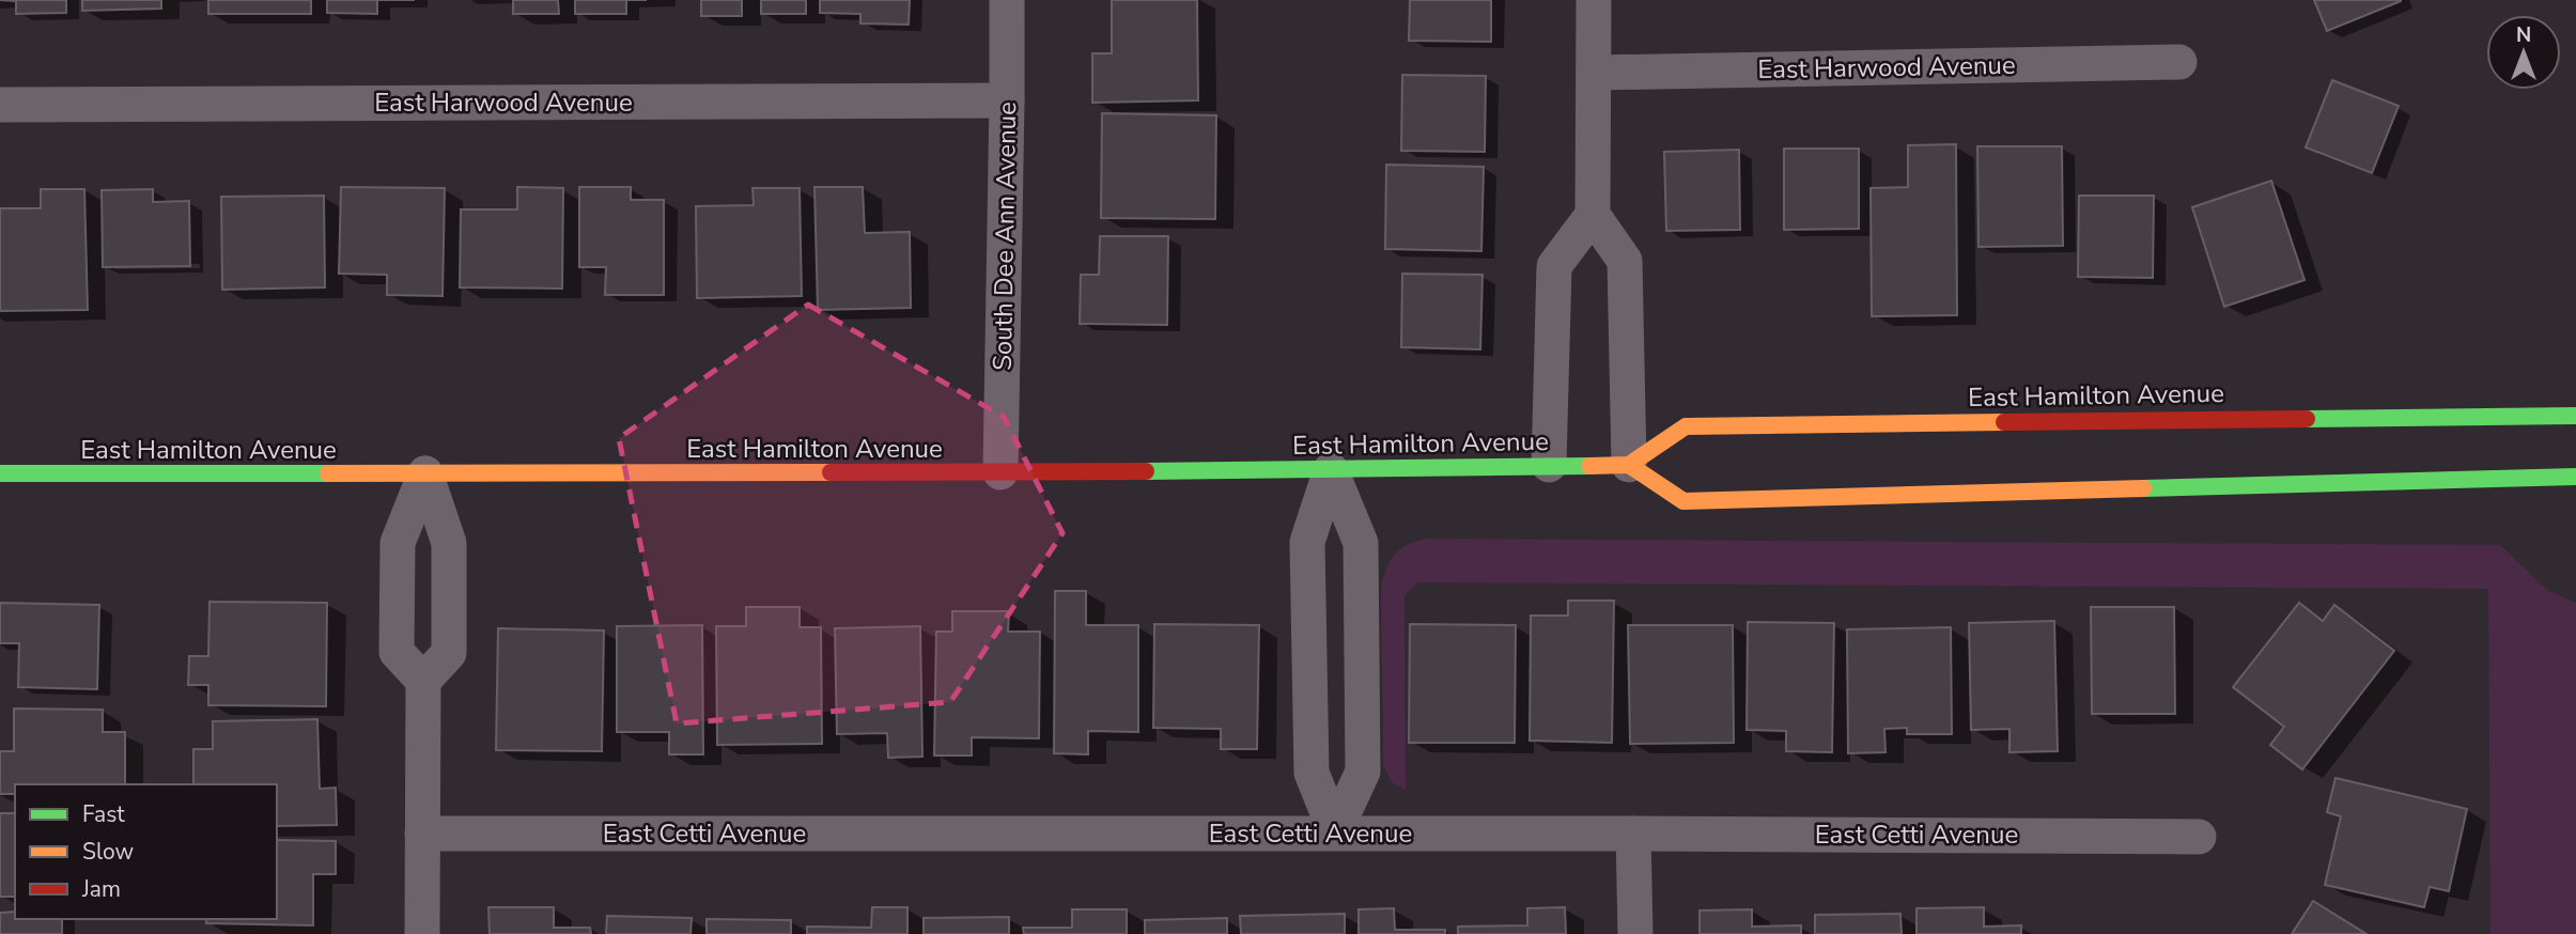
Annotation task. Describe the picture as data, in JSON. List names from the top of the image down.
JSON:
{
  "streets": {
    "street": [
      "East Harwood Avenue",
      "South Dee Ann Avenue",
      "East Hamilton Avenue",
      "East Cetti Avenue"
    ]
  },
  "crossings": [
    ["East Harwood Avenue", "South Dee Ann Avenue"],
    ["South Dee Ann Avenue", "East Hamilton Avenue"]
  ],
  "legend": ["Fast", "Slow", "Jam"],
  "north": "top"
}
